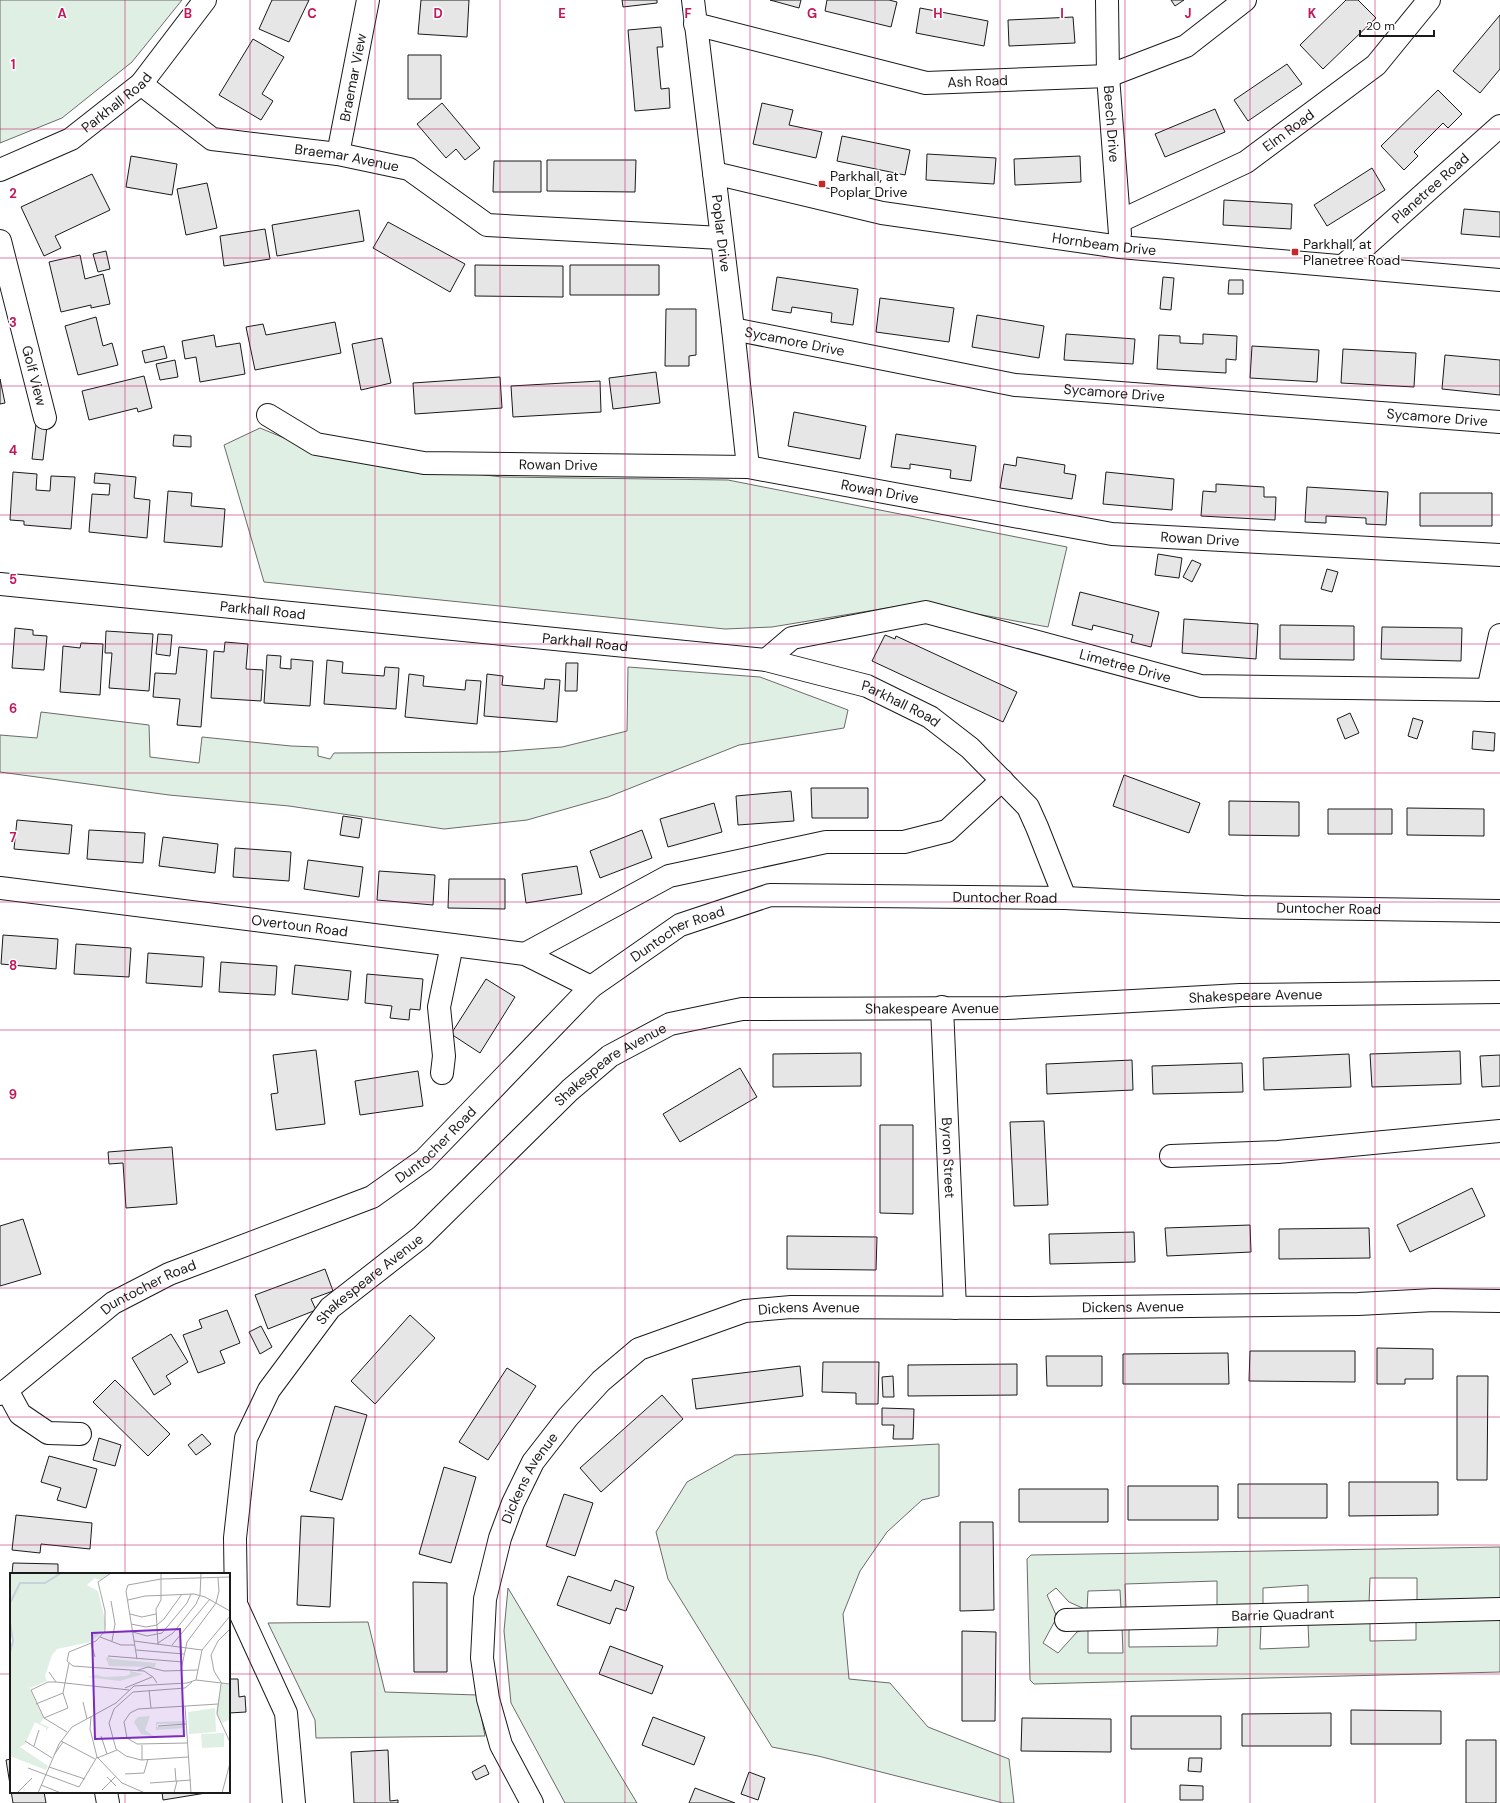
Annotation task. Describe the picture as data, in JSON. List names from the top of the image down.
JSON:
{
  "streets": {
    "street": [
      "Braemar View",
      "Ash Road",
      "Parkhall Road",
      "Beech Drive",
      "Elm Road",
      "Braemar Avenue",
      "Planetree Road",
      "Poplar Drive",
      "Hornbeam Drive",
      "Sycamore Drive",
      "Golf View",
      "Rowan Drive",
      "Limetree Drive",
      "Duntocher Road",
      "Overtoun Road",
      "Shakespeare Avenue",
      "Byron Street",
      "Dickens Avenue",
      "Barrie Quadrant"
    ]
  },
  "crossings": [
    ["Braemar View", "Braemar Avenue"],
    ["Ash Road", "Beech Drive"],
    ["Ash Road", "Poplar Drive"],
    ["Parkhall Road", "Braemar Avenue"],
    ["Parkhall Road", "Limetree Drive"],
    ["Parkhall Road", "Duntocher Road"],
    ["Beech Drive", "Elm Road"],
    ["Beech Drive", "Hornbeam Drive"],
    ["Braemar Avenue", "Poplar Drive"],
    ["Planetree Road", "Hornbeam Drive"],
    ["Poplar Drive", "Hornbeam Drive"],
    ["Poplar Drive", "Sycamore Drive"],
    ["Poplar Drive", "Rowan Drive"],
    ["Duntocher Road", "Overtoun Road"],
    ["Shakespeare Avenue", "Byron Street"],
    ["Byron Street", "Dickens Avenue"]
  ],
  "places": {
    "transit": ["Parkhall, at Poplar Drive", "Parkhall, at Planetree Road"]
  },
  "scale_bar": "20 m",
  "grid": {
    "columns": [
      "A",
      "B",
      "C",
      "D",
      "E",
      "F",
      "G",
      "H",
      "I",
      "J",
      "K"
    ],
    "rows": [
      "1",
      "2",
      "3",
      "4",
      "5",
      "6",
      "7",
      "8",
      "9"
    ]
  }
}
